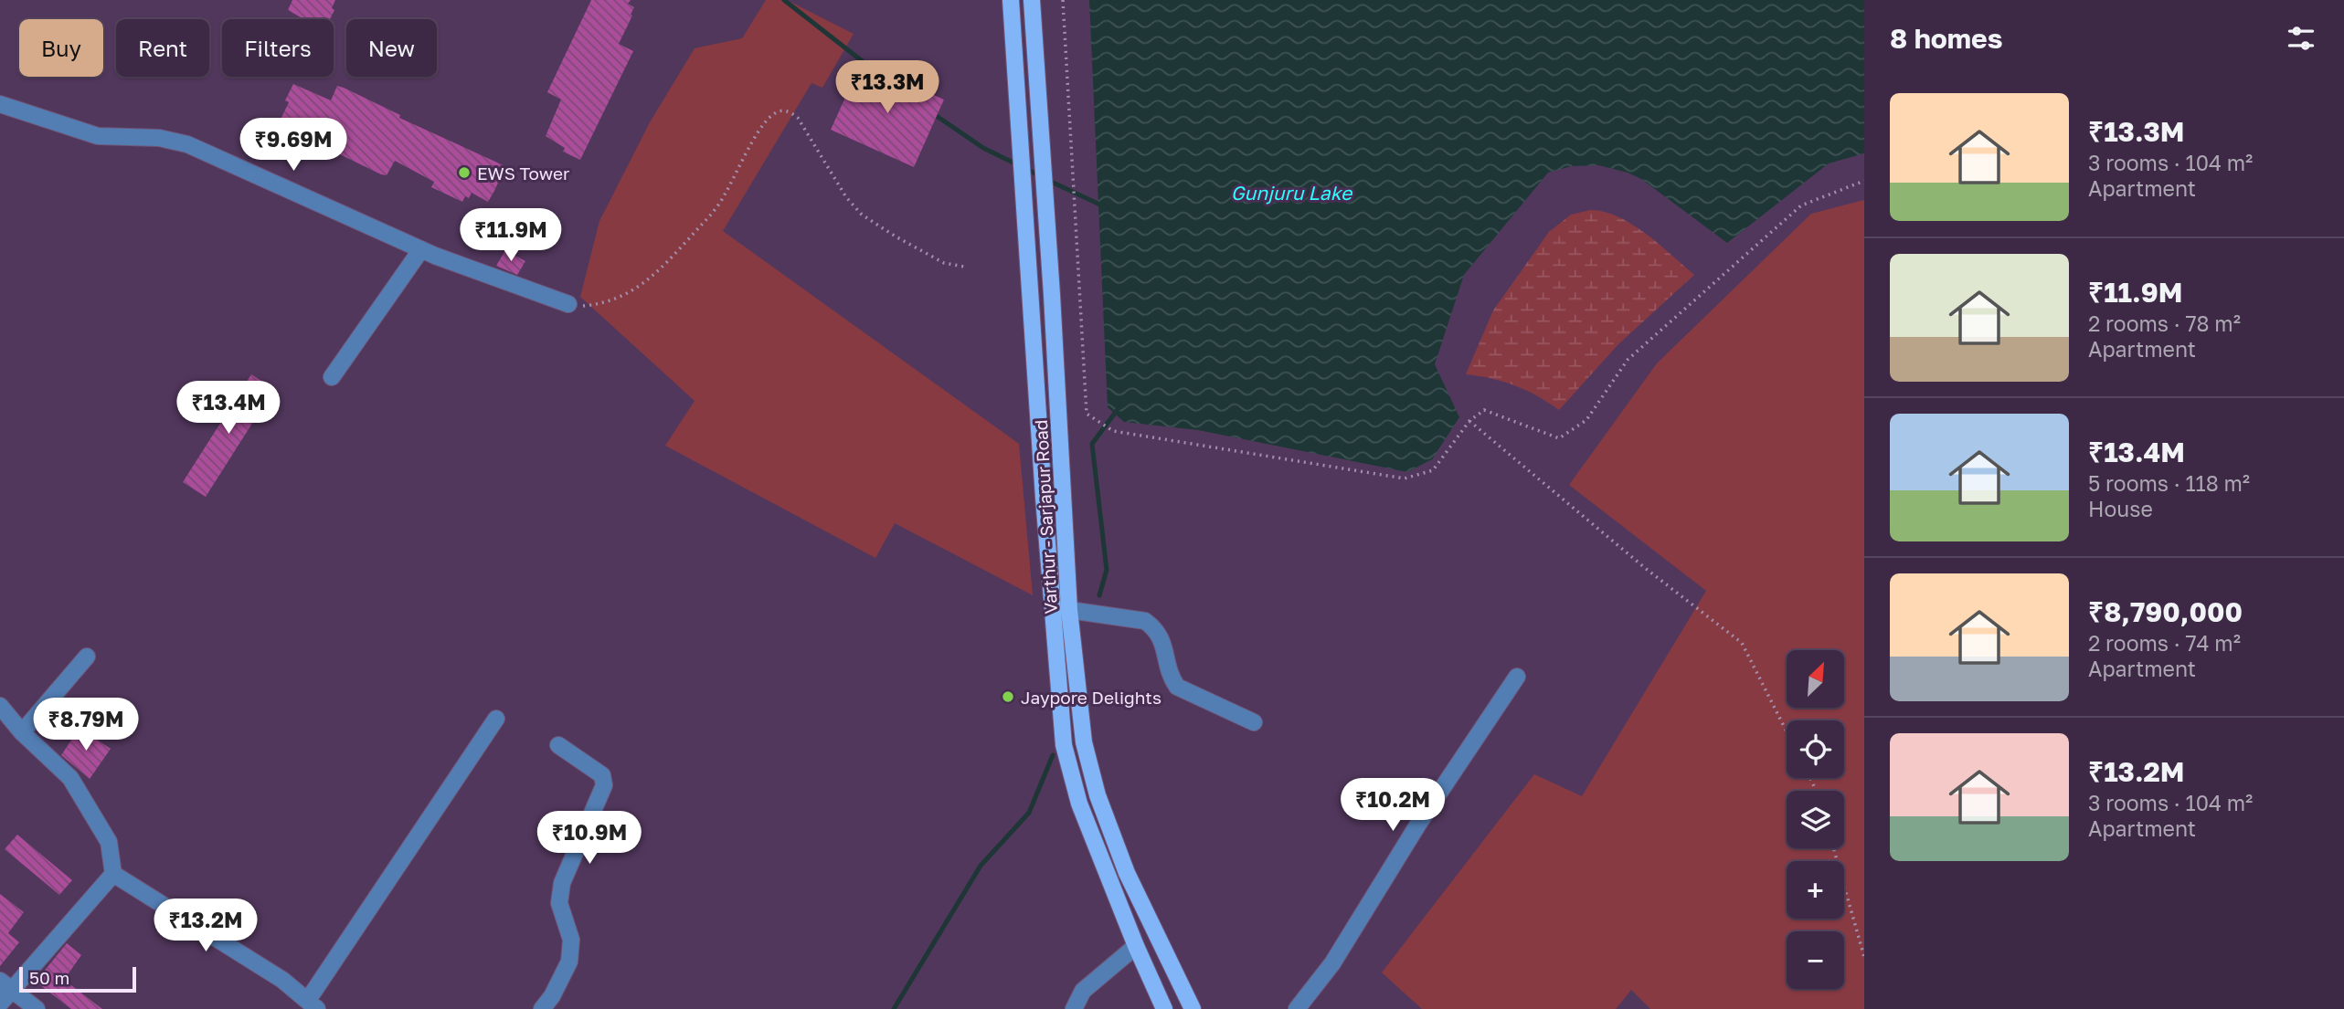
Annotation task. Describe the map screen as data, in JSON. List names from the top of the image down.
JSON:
{
  "streets": {
    "main road": ["Varthur - Sarjapur Road"]
  },
  "water": ["Gunjuru Lake"],
  "places": ["EWS Tower", "Jaypore Delights"],
  "scale_bar": "50 m",
  "north": "top right",
  "page": {
    "heading": "8 homes",
    "chip": [
      "Buy",
      "Rent",
      "Filters",
      "New"
    ],
    "price": [
      "₹13.3M",
      "₹9.69M",
      "₹11.9M",
      "₹13.4M",
      "₹8.79M",
      "₹10.2M",
      "₹10.9M",
      "₹13.2M"
    ],
    "list": [
      {
        "name": "₹13.3M",
        "note": "3 rooms · 104 m² · Apartment"
      },
      {
        "name": "₹11.9M",
        "note": "2 rooms · 78 m² · Apartment"
      },
      {
        "name": "₹13.4M",
        "note": "5 rooms · 118 m² · House"
      },
      {
        "name": "₹8,790,000",
        "note": "2 rooms · 74 m² · Apartment"
      },
      {
        "name": "₹13.2M",
        "note": "3 rooms · 104 m² · Apartment"
      }
    ],
    "map_buttons": ["+", "−"],
    "scale": "50 m"
  }
}
